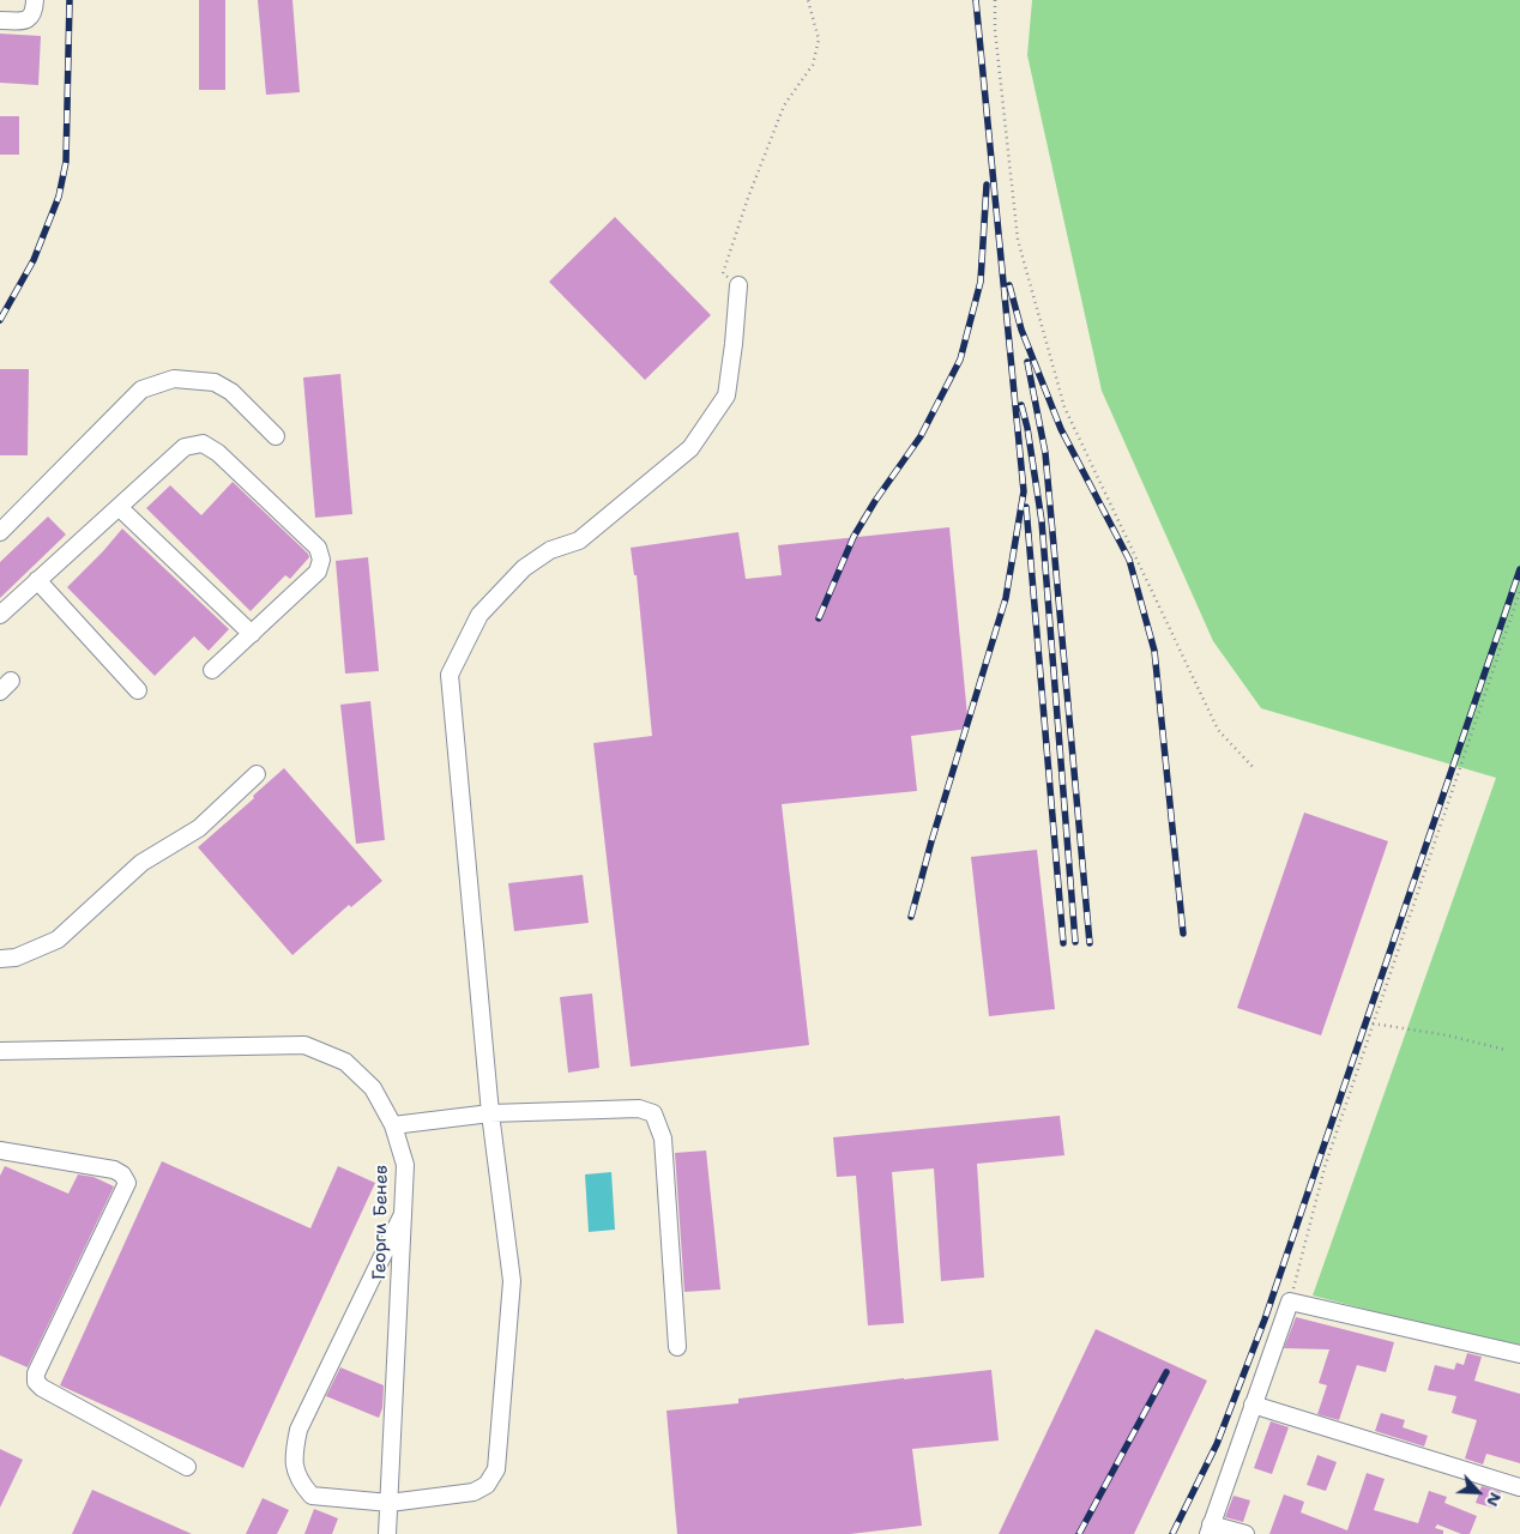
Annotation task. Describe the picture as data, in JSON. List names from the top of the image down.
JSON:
{
  "streets": {
    "street": ["Георги Бенев"]
  },
  "north": "bottom right"
}
